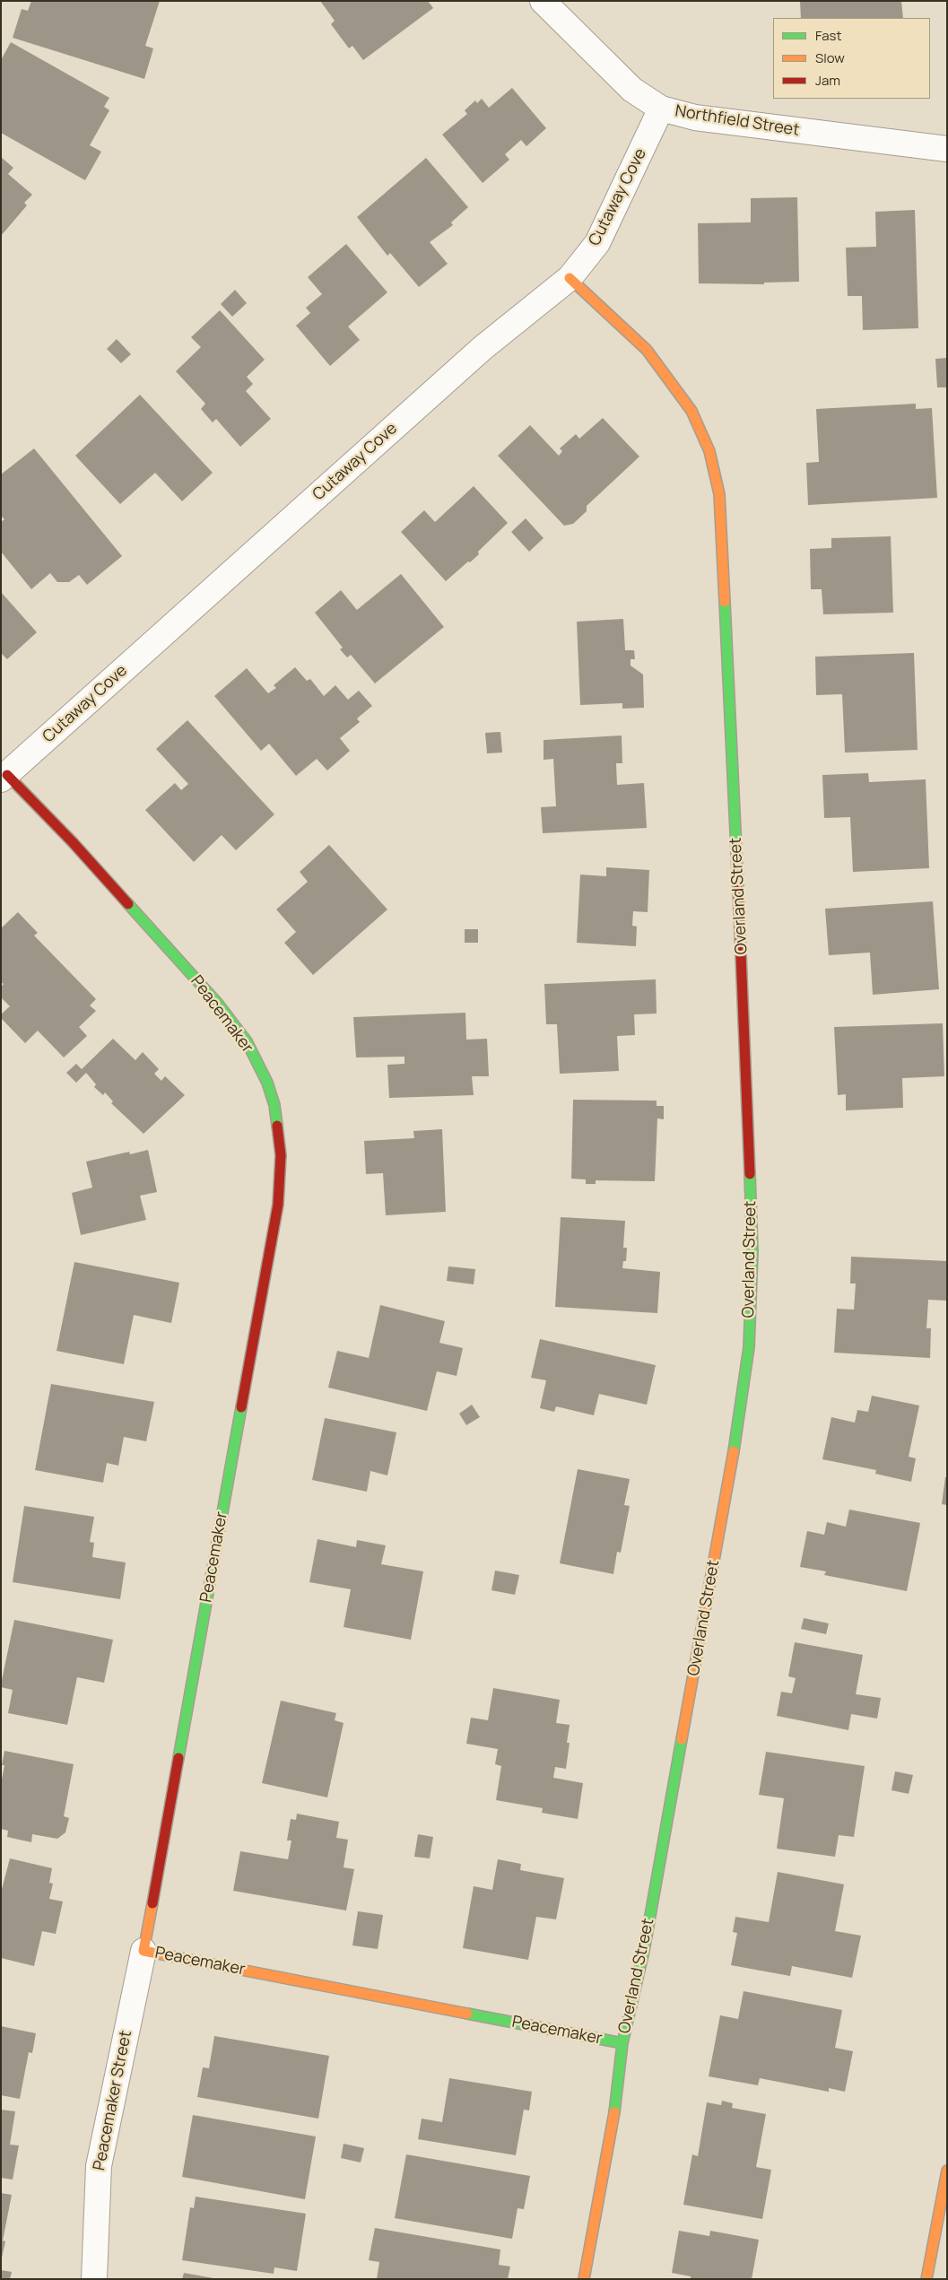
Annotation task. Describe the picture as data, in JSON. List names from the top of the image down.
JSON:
{
  "streets": {
    "street": [
      "Northfield Street",
      "Cutaway Cove",
      "Overland Street",
      "Peacemaker",
      "Peacemaker Street"
    ]
  },
  "crossings": [
    ["Northfield Street", "Cutaway Cove"],
    ["Cutaway Cove", "Overland Street"],
    ["Cutaway Cove", "Peacemaker"],
    ["Overland Street", "Peacemaker"],
    ["Peacemaker", "Peacemaker Street"]
  ],
  "legend": ["Fast", "Slow", "Jam"]
}
